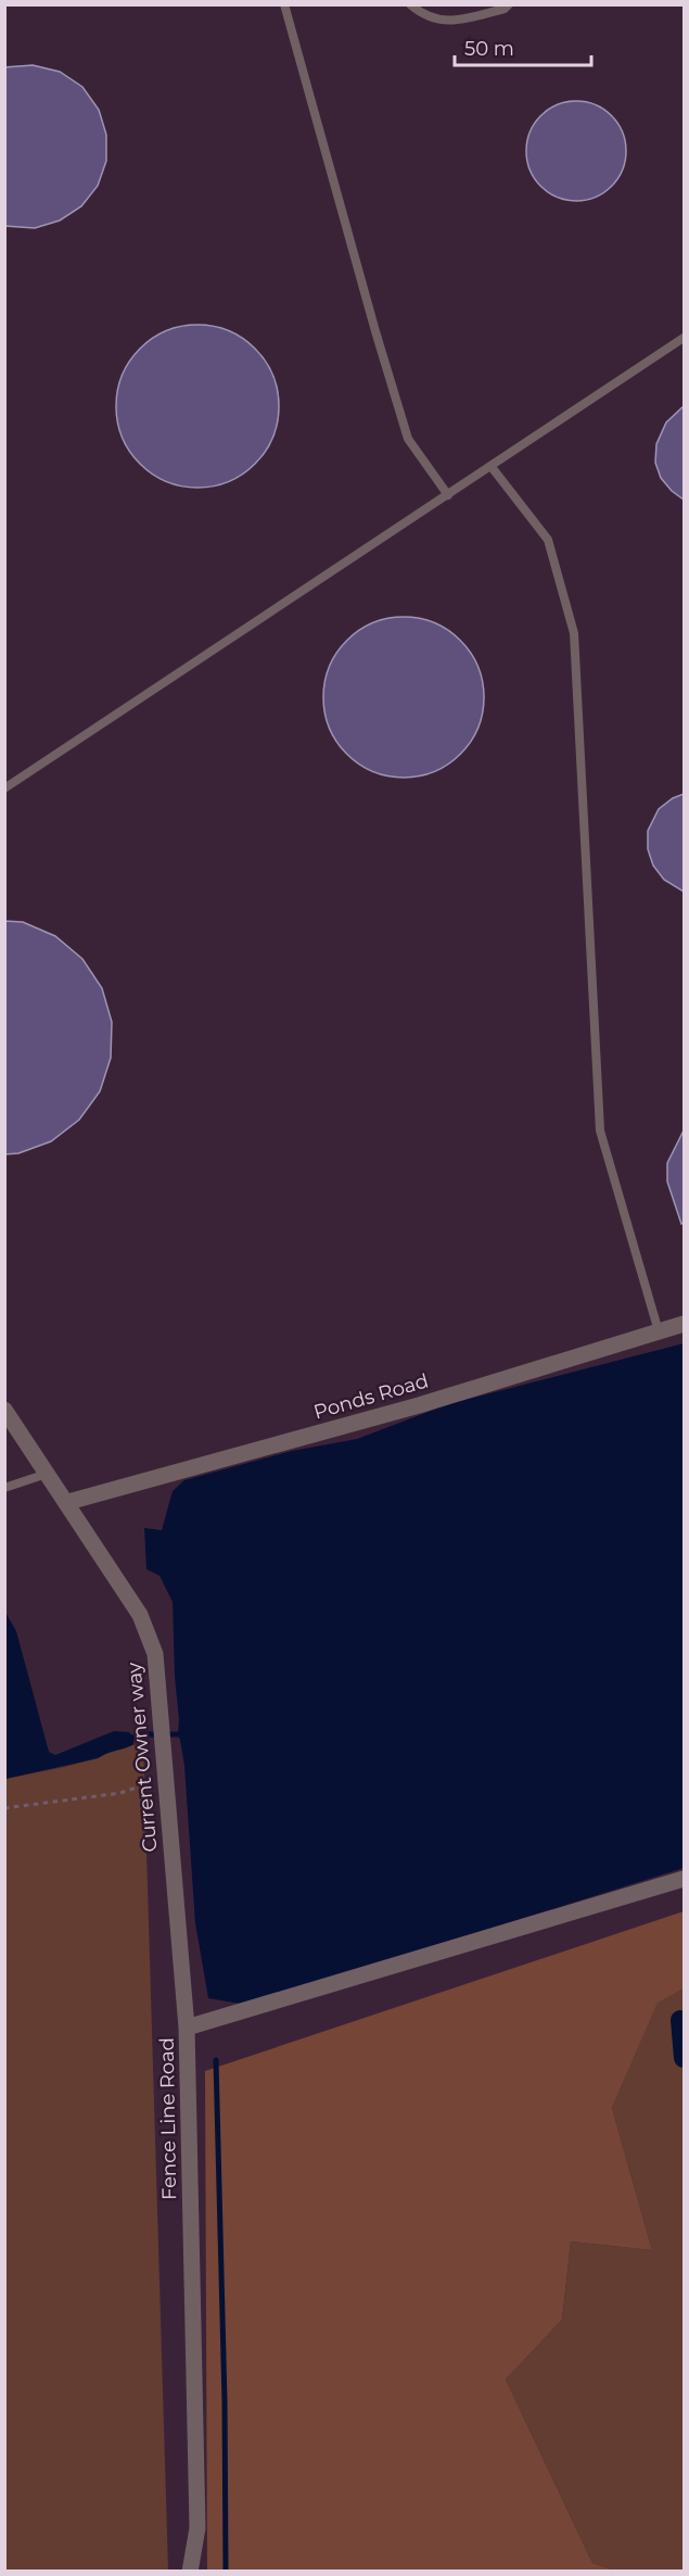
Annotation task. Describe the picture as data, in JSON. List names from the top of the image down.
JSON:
{
  "streets": {
    "street": ["Ponds Road", "Current Owner way", "Fence Line Road"]
  },
  "crossings": [
    ["Ponds Road", "Current Owner way"],
    ["Current Owner way", "Fence Line Road"]
  ],
  "scale_bar": "50 m"
}
